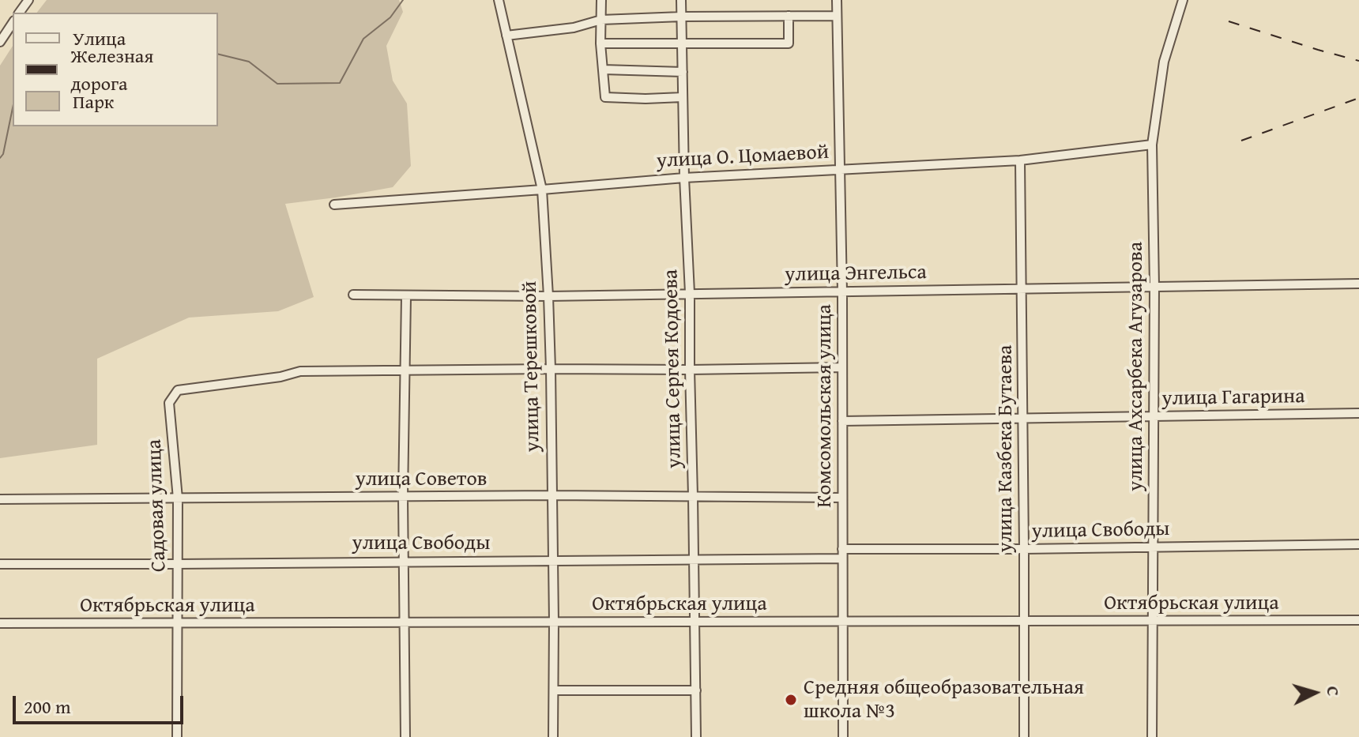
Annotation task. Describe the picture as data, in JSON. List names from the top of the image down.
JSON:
{
  "streets": {
    "street": [
      "улица О. Цомаевой",
      "улица Энгельса",
      "улица Терешковой",
      "улица Ахсарбека Агузарова",
      "улица Сергея Кодоева",
      "улица Гагарина",
      "Комсомольская улица",
      "улица Казбека Бутаева",
      "улица Советов",
      "Садовая улица",
      "улица Свободы",
      "Октябрьская улица"
    ]
  },
  "crossings": [
    ["улица О. Цомаевой", "улица Терешковой"],
    ["улица О. Цомаевой", "улица Ахсарбека Агузарова"],
    ["улица О. Цомаевой", "улица Сергея Кодоева"],
    ["улица О. Цомаевой", "Комсомольская улица"],
    ["улица О. Цомаевой", "улица Казбека Бутаева"],
    ["улица Энгельса", "улица Терешковой"],
    ["улица Энгельса", "улица Ахсарбека Агузарова"],
    ["улица Энгельса", "улица Сергея Кодоева"],
    ["улица Энгельса", "Комсомольская улица"],
    ["улица Энгельса", "улица Казбека Бутаева"],
    ["улица Терешковой", "улица Советов"],
    ["улица Терешковой", "улица Свободы"],
    ["улица Терешковой", "Октябрьская улица"],
    ["улица Ахсарбека Агузарова", "улица Гагарина"],
    ["улица Ахсарбека Агузарова", "улица Свободы"],
    ["улица Ахсарбека Агузарова", "Октябрьская улица"],
    ["улица Сергея Кодоева", "улица Советов"],
    ["улица Сергея Кодоева", "улица Свободы"],
    ["улица Сергея Кодоева", "Октябрьская улица"],
    ["улица Гагарина", "Комсомольская улица"],
    ["улица Гагарина", "улица Казбека Бутаева"],
    ["Комсомольская улица", "улица Советов"],
    ["Комсомольская улица", "улица Свободы"],
    ["Комсомольская улица", "Октябрьская улица"],
    ["улица Казбека Бутаева", "улица Свободы"],
    ["улица Казбека Бутаева", "Октябрьская улица"],
    ["улица Советов", "Садовая улица"],
    ["Садовая улица", "улица Свободы"],
    ["Садовая улица", "Октябрьская улица"]
  ],
  "places": ["Средняя общеобразовательная школа №3"],
  "legend": ["Улица", "Железная дорога", "Парк"],
  "scale_bar": "200 m",
  "north": "right"
}
